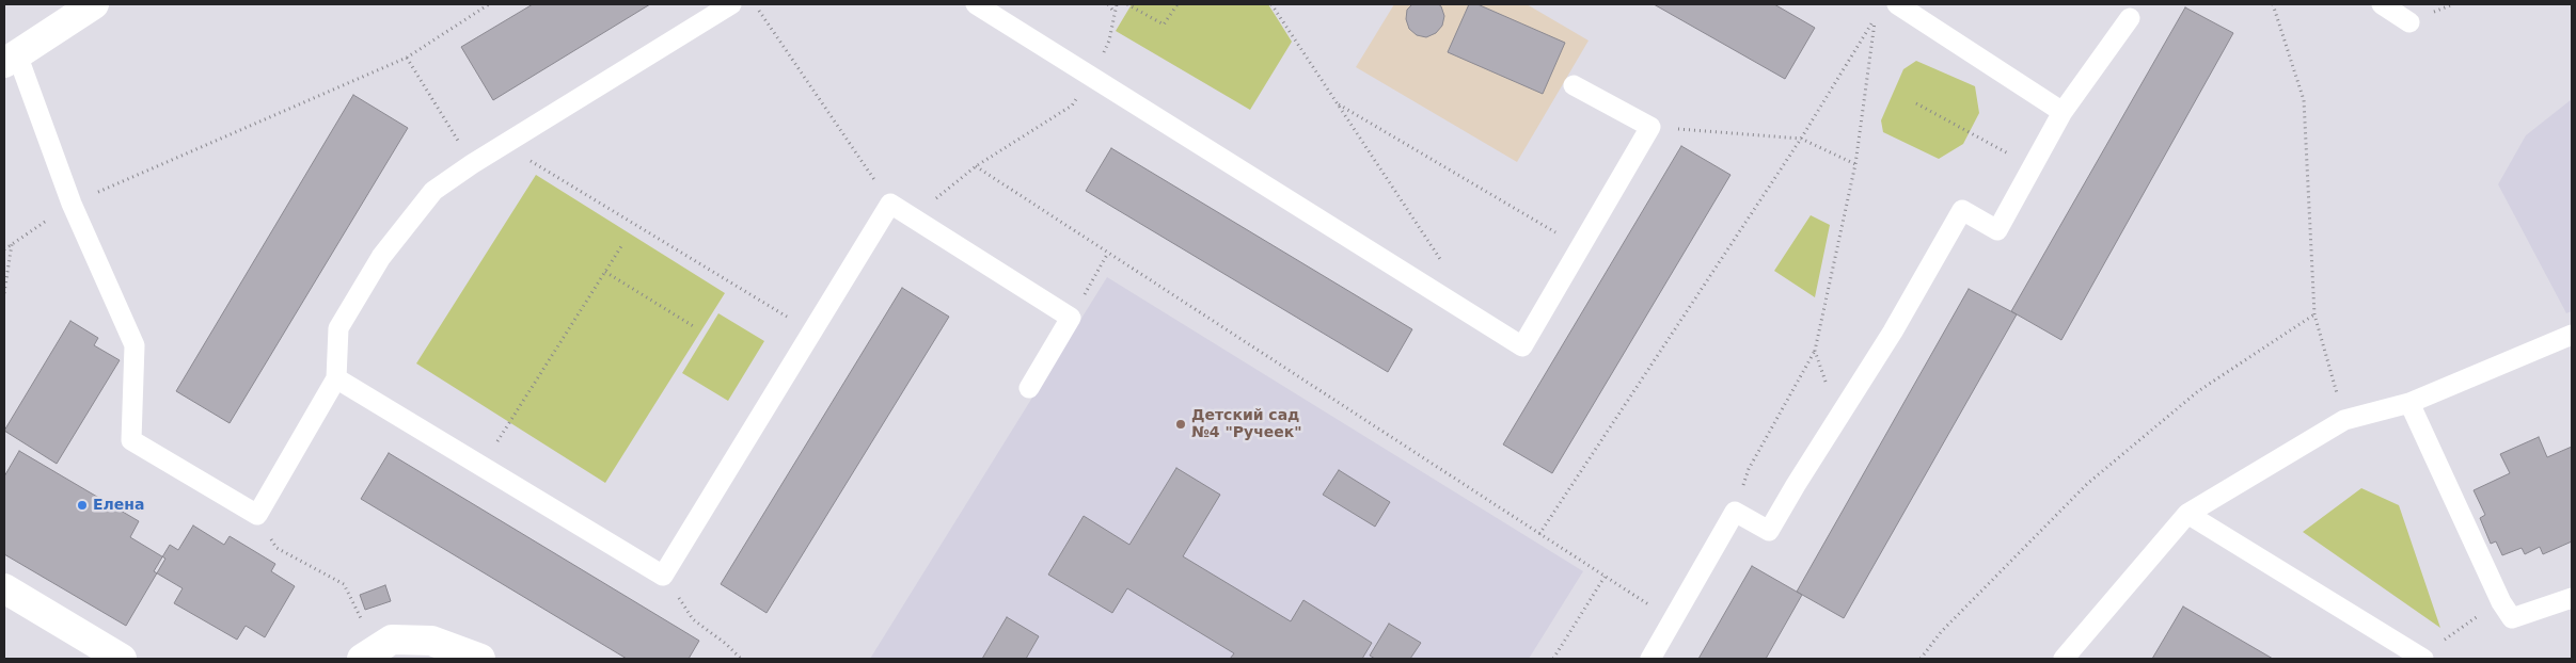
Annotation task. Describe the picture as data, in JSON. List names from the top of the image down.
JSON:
{
  "places": ["Детский сад №4 \"Ручеек\"", "Елена"]
}
